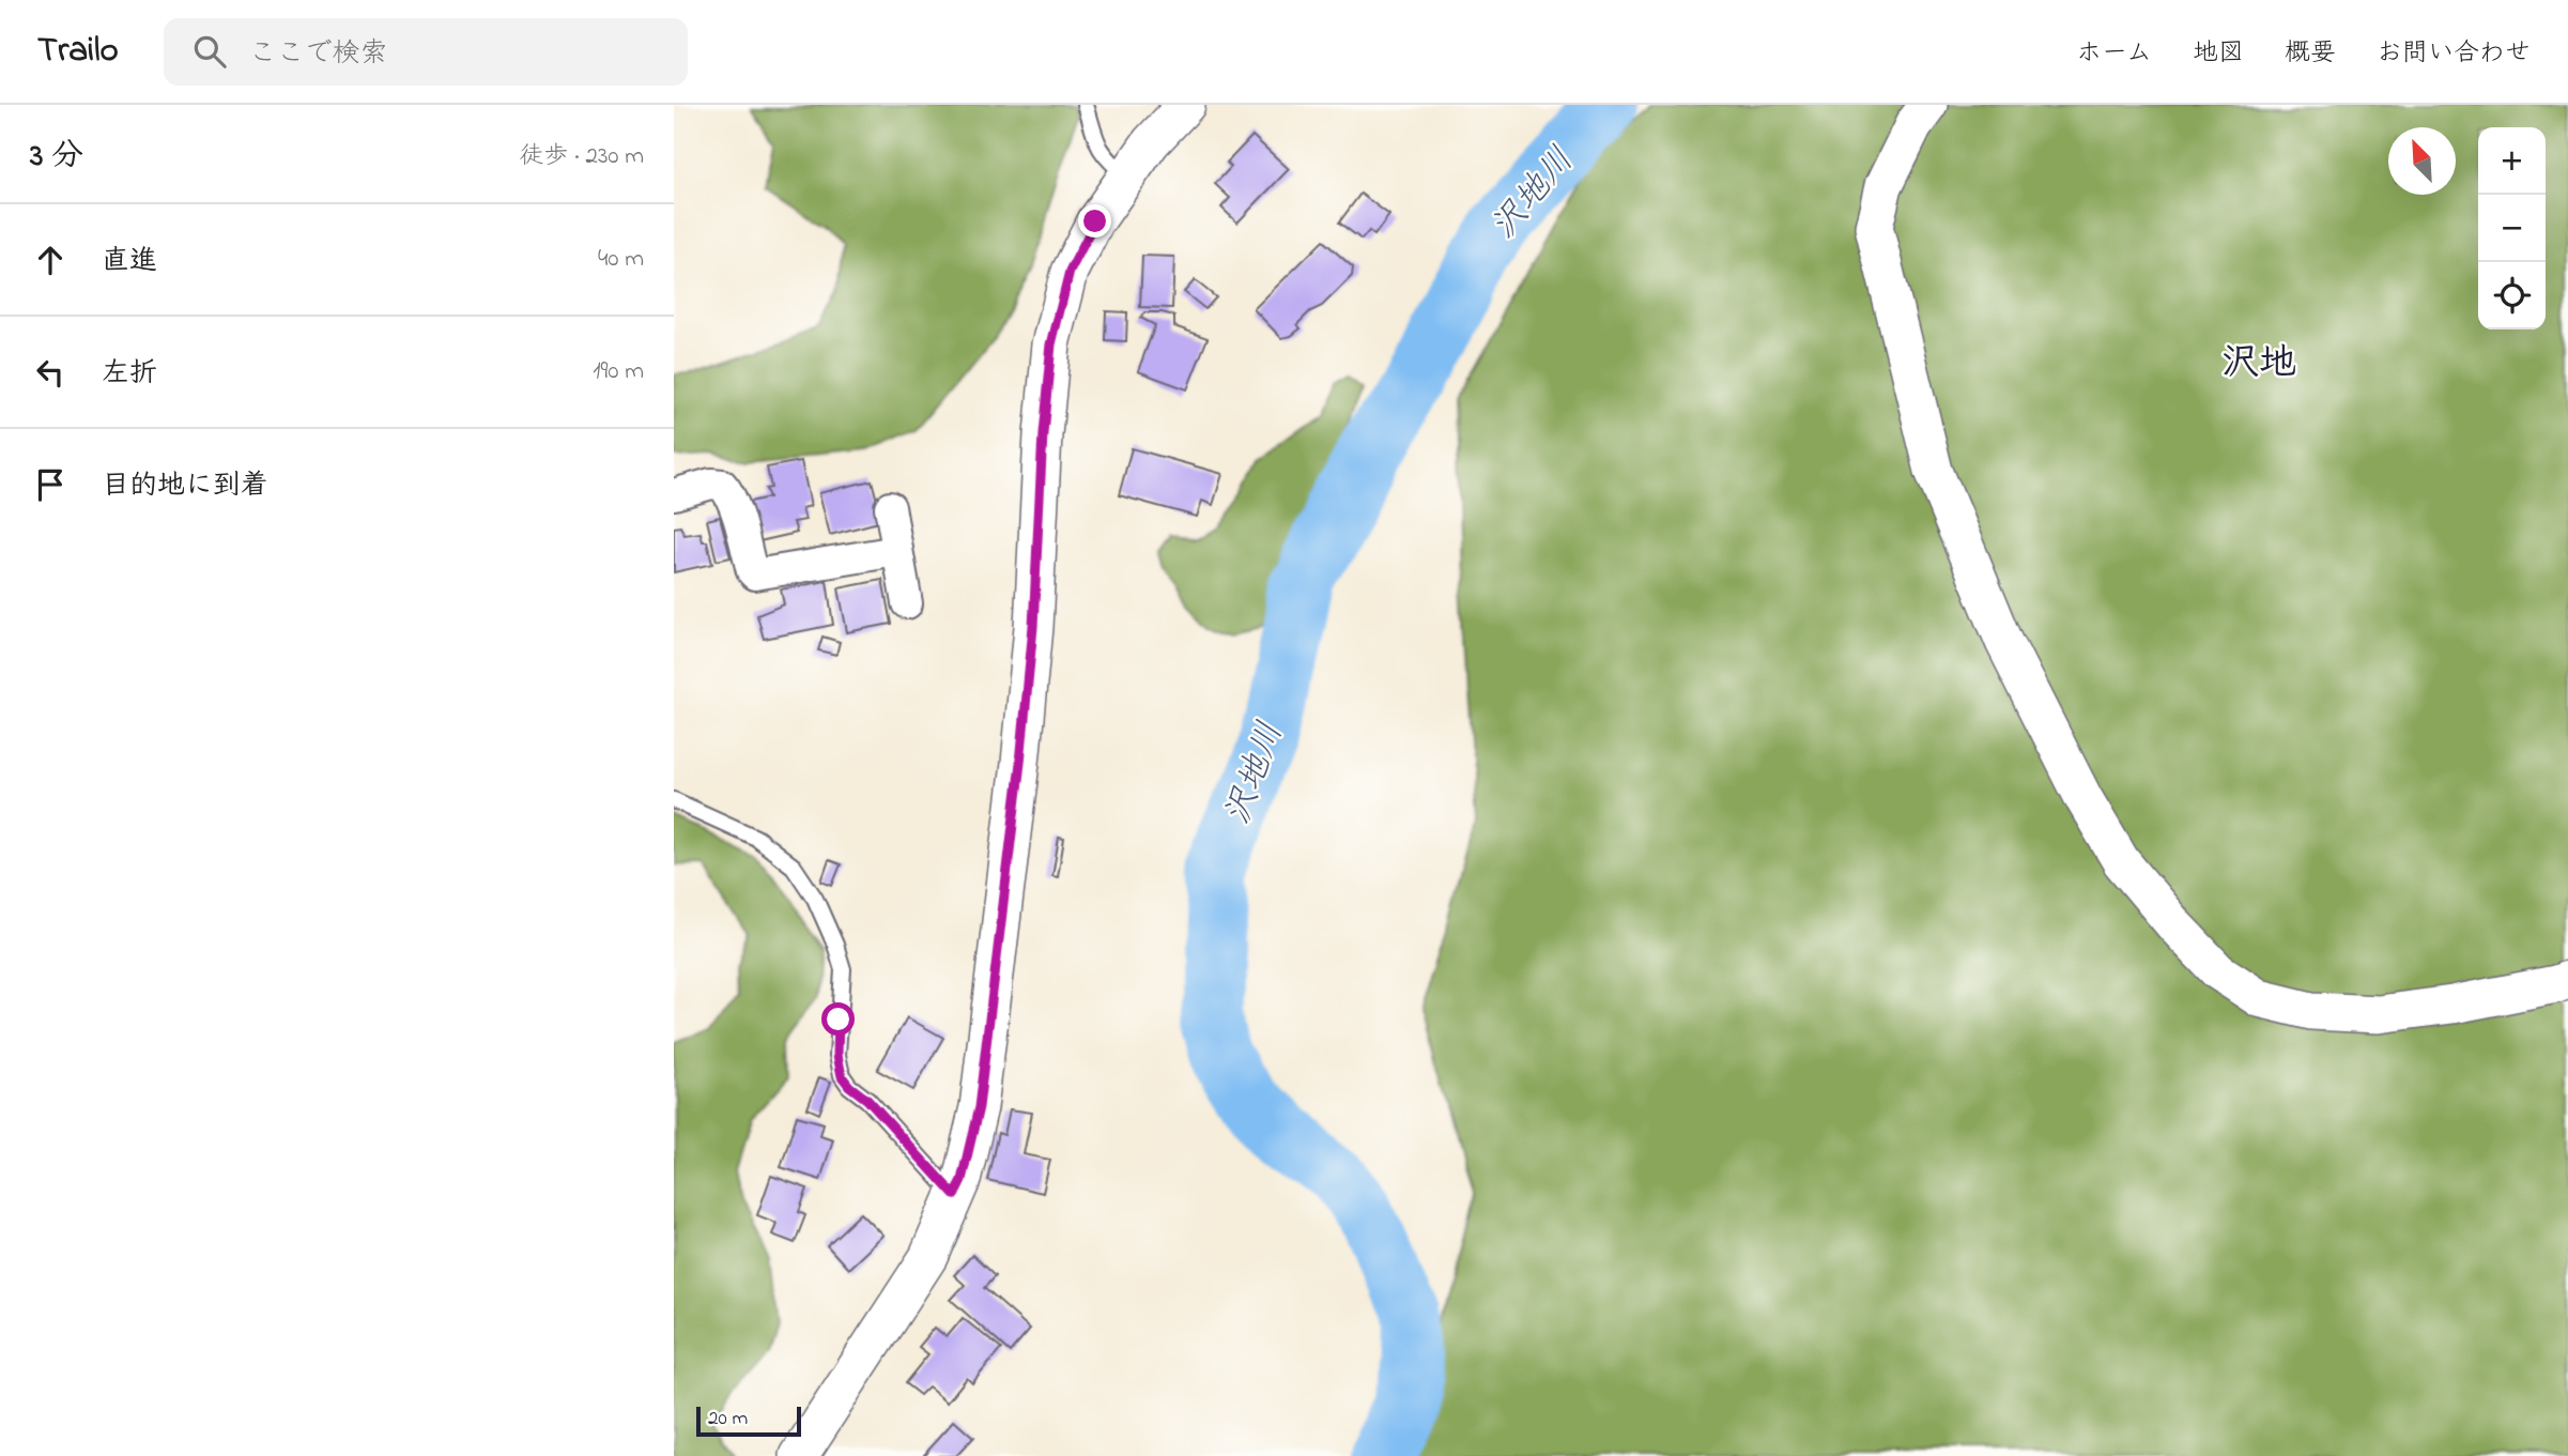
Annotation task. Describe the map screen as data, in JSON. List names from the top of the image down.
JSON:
{
  "districts": ["沢地"],
  "water": ["沢地川"],
  "scale_bar": "20 m",
  "north": "top left",
  "page": {
    "header": "Trailo",
    "search": "ここで検索",
    "nav": [
      "ホーム",
      "地図",
      "概要",
      "お問い合わせ"
    ],
    "heading": ["3 分", "徒歩 · 230 m"],
    "map_buttons": ["+", "−"],
    "list": [
      ["直進", "40 m"],
      ["左折", "190 m"],
      "目的地に到着"
    ],
    "scale": "20 m"
  }
}
